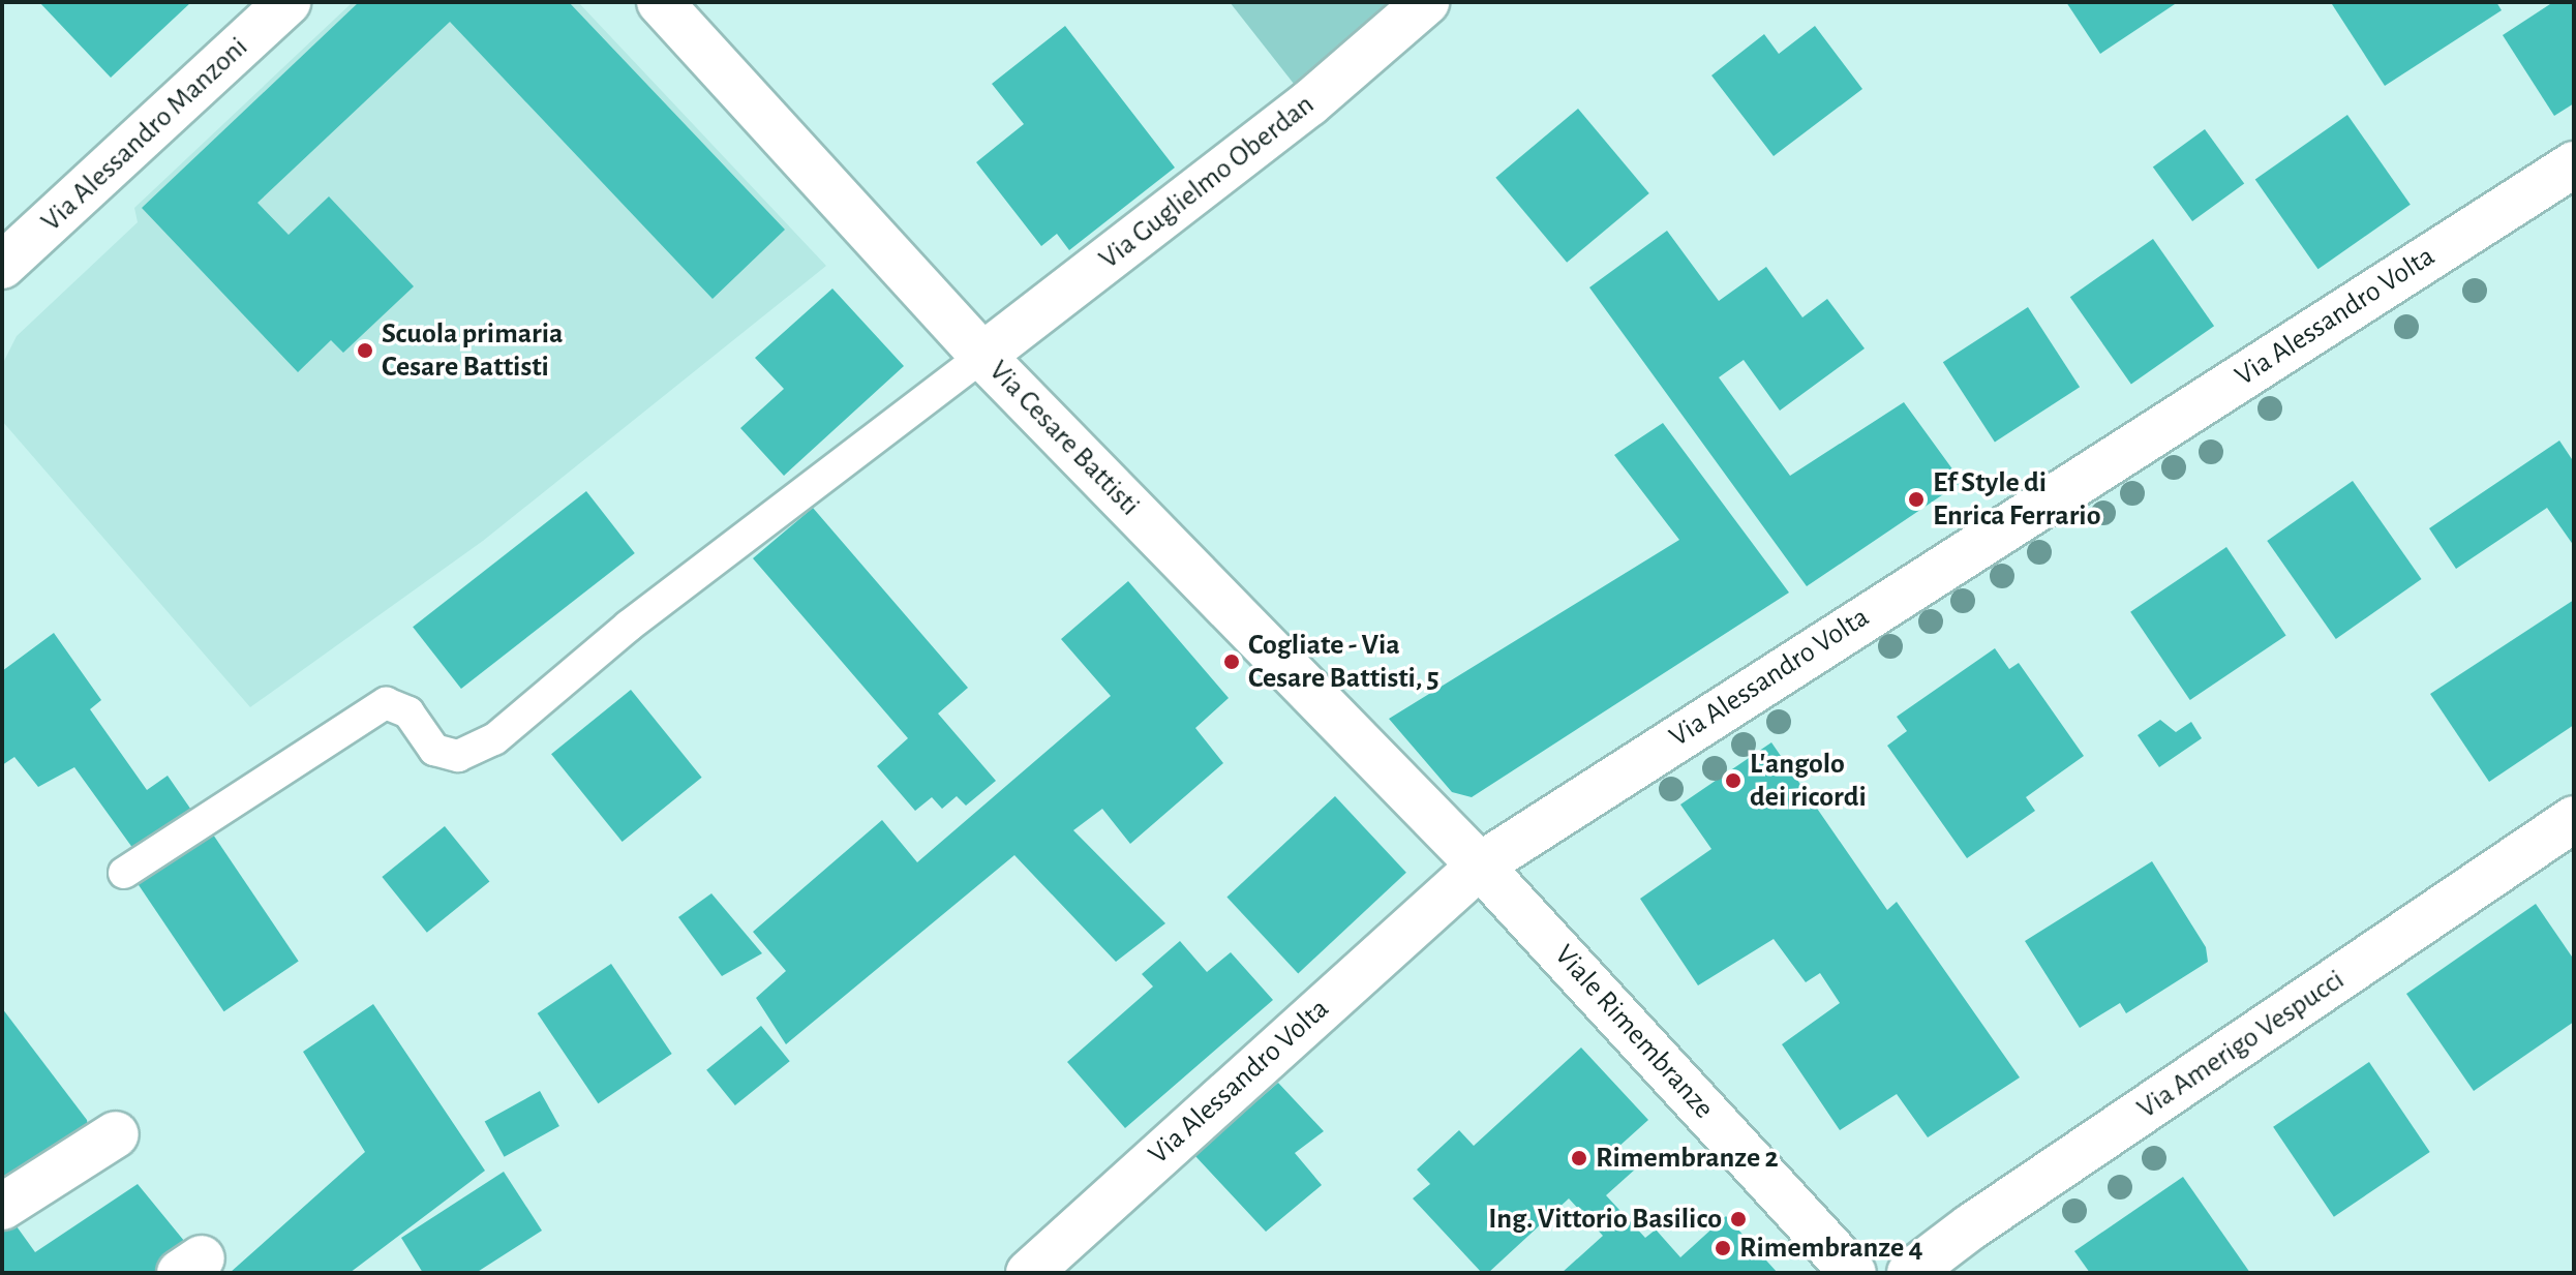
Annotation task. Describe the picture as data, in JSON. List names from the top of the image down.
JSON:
{
  "streets": {
    "street": [
      "Via Alessandro Manzoni",
      "Via Guglielmo Oberdan",
      "Via Alessandro Volta",
      "Via Cesare Battisti",
      "Viale Rimembranze",
      "Via Amerigo Vespucci"
    ]
  },
  "crossings": [
    ["Via Guglielmo Oberdan", "Via Cesare Battisti"],
    ["Via Alessandro Volta", "Via Cesare Battisti"],
    ["Via Alessandro Volta", "Viale Rimembranze"],
    ["Via Cesare Battisti", "Viale Rimembranze"]
  ],
  "places": [
    "Scuola primaria Cesare Battisti",
    "Ef Style di Enrica Ferrario",
    "Cogliate - Via Cesare Battisti, 5",
    "L'angolo dei ricordi",
    "Rimembranze 2",
    "Ing. Vittorio Basilico",
    "Rimembranze 4"
  ]
}
